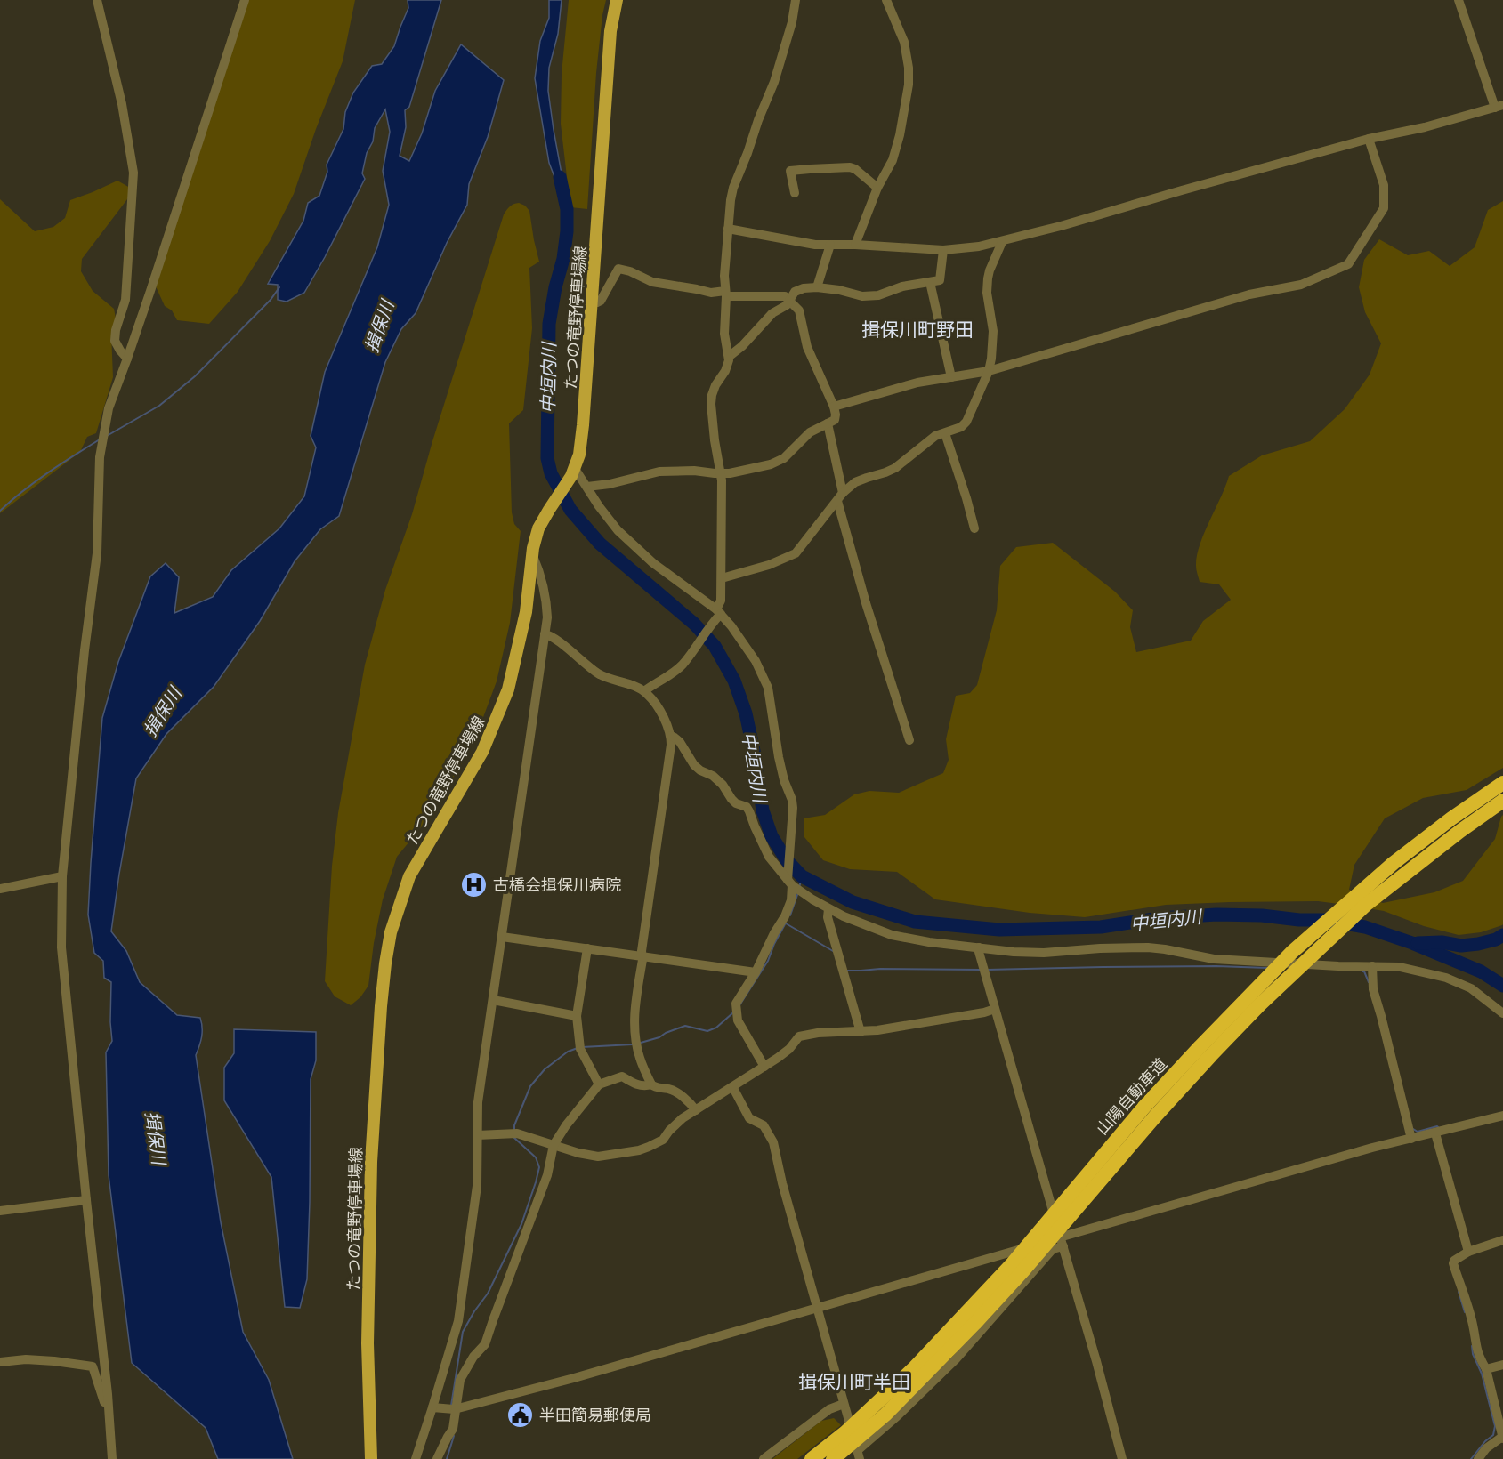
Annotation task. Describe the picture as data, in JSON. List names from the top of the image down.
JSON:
{
  "streets": {
    "highway": ["山陽自動車道"],
    "main road": ["たつの竜野停車場線"]
  },
  "districts": ["揖保川町野田", "揖保川町半田"],
  "water": ["揖保川", "中垣内川"],
  "places": {
    "hospital": ["古橋会揖保川病院"],
    "public building": ["半田簡易郵便局"]
  }
}
